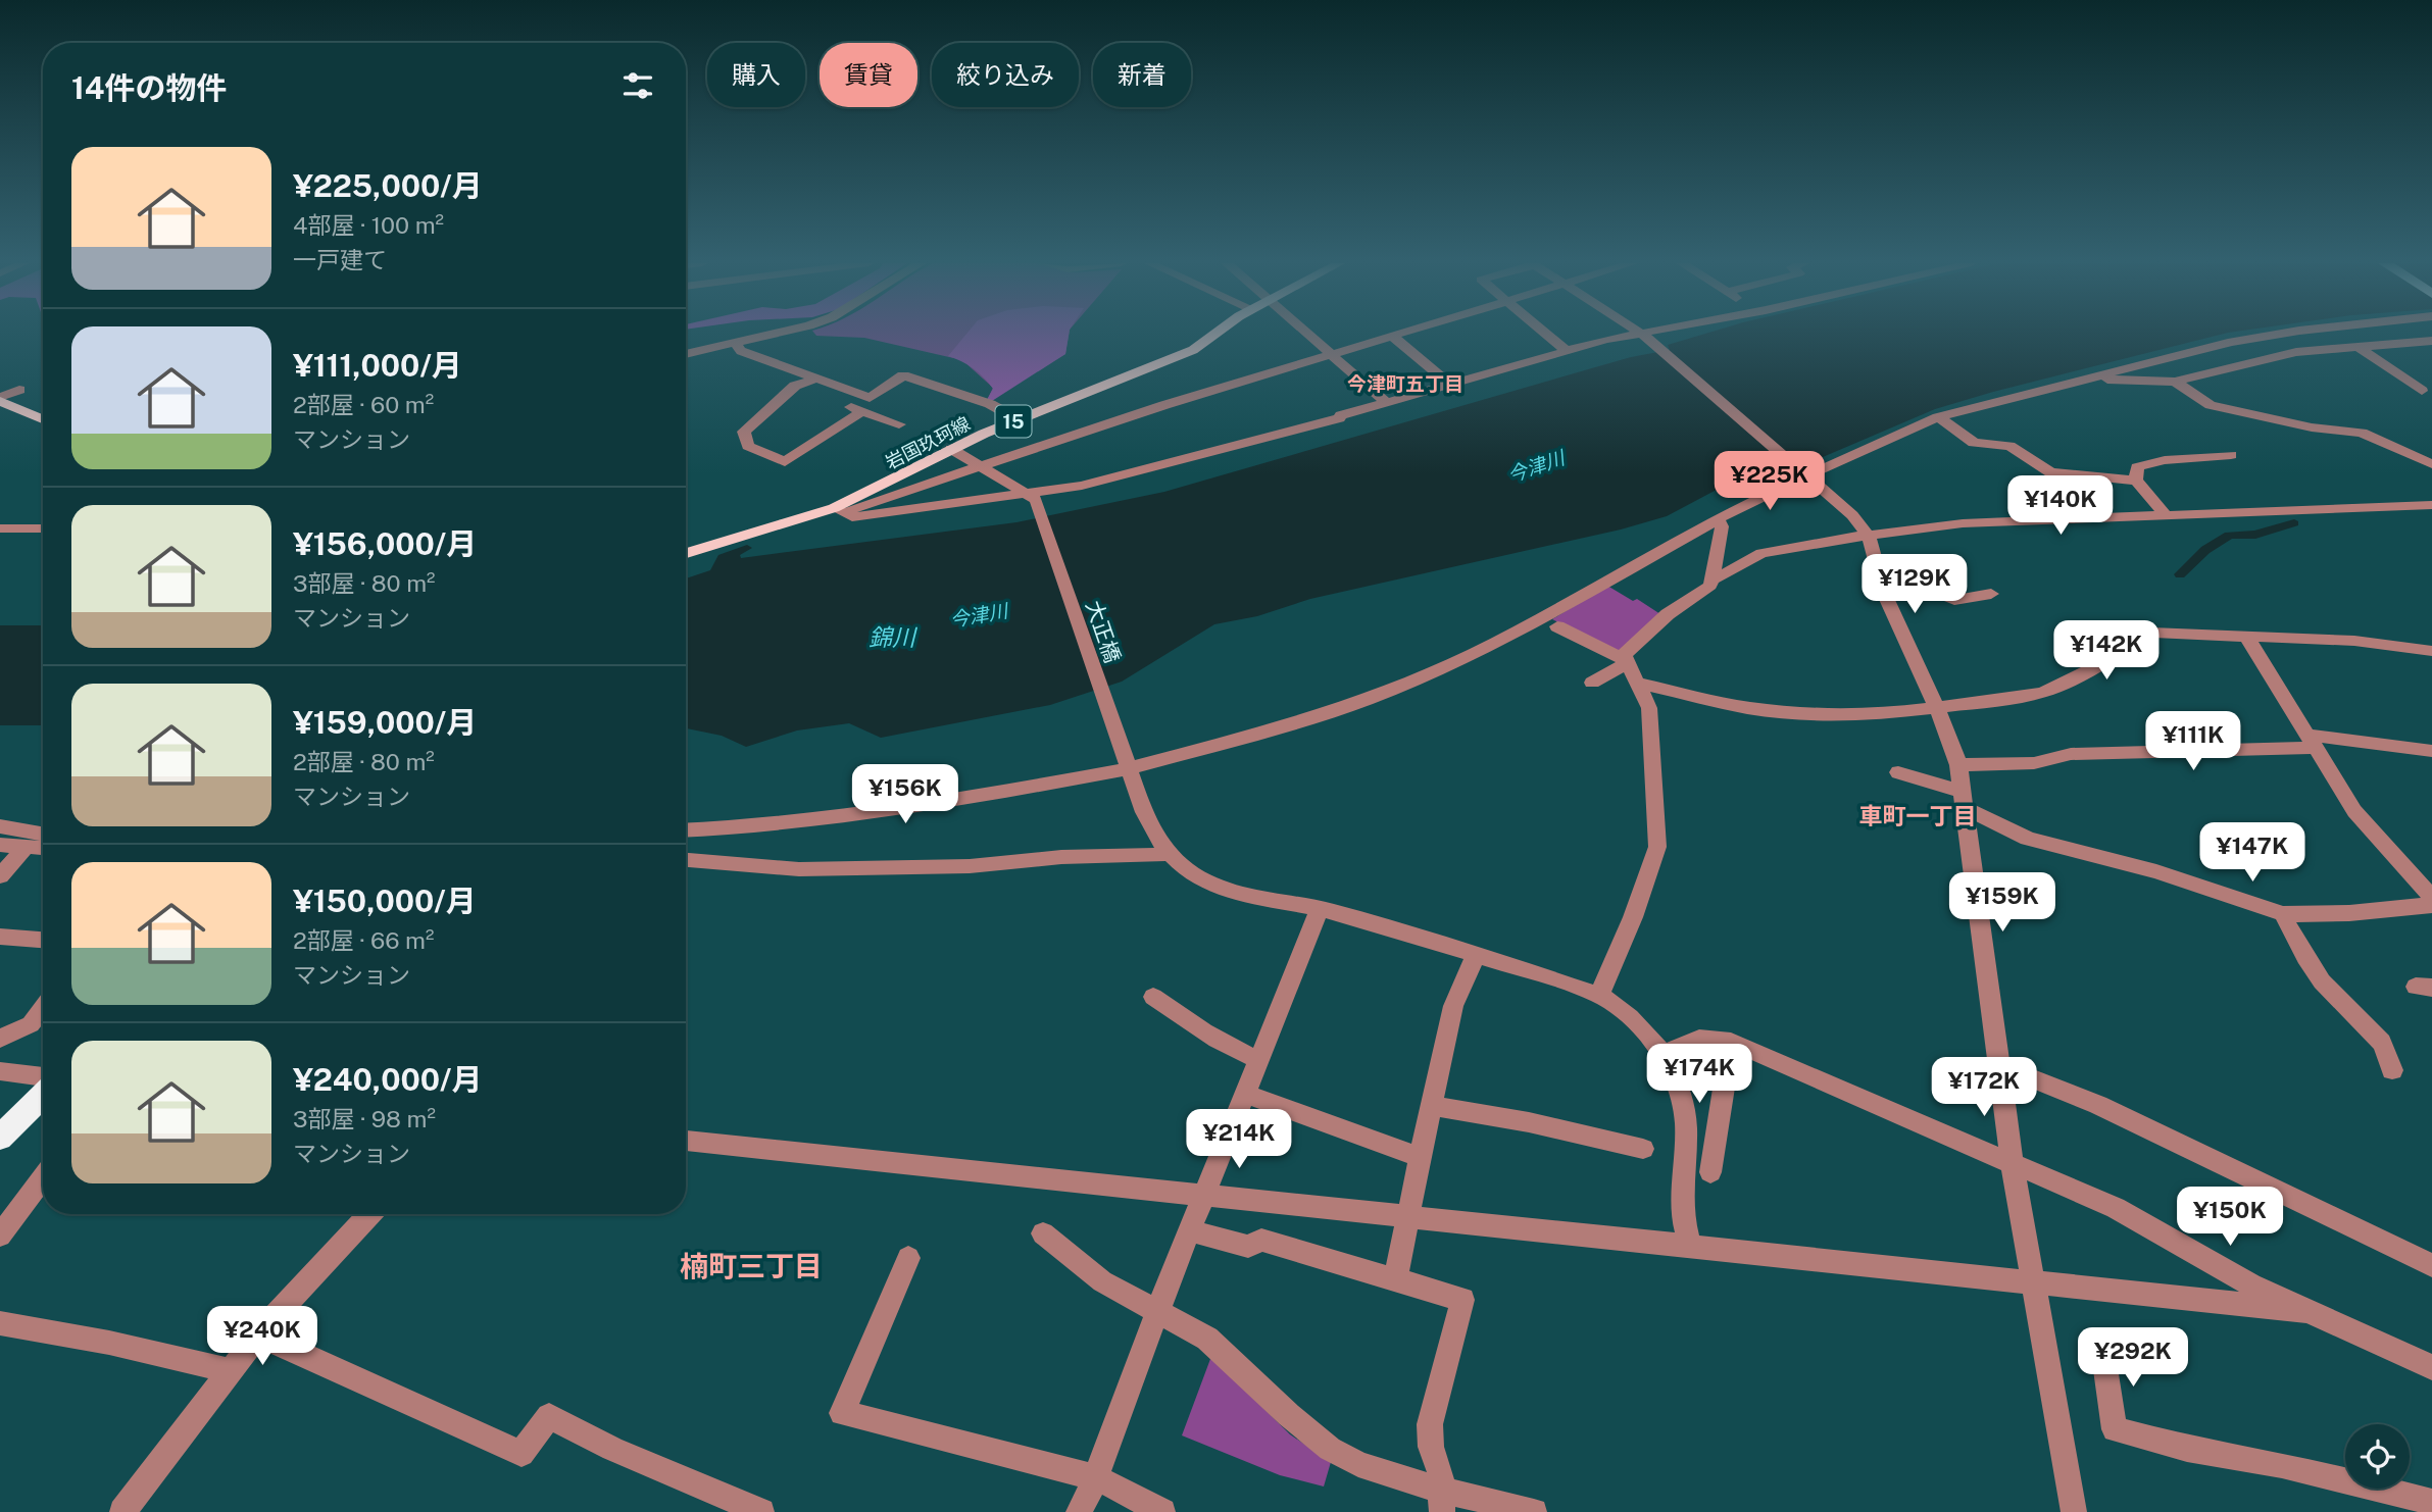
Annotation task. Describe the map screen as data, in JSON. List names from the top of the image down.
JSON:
{
  "streets": {
    "main road": ["15", "岩国玖珂線"],
    "street": ["大正橋"]
  },
  "districts": ["今津町五丁目", "車町一丁目", "楠町三丁目"],
  "water": ["今津川", "錦川"],
  "page": {
    "chip": [
      "購入",
      "賃貸",
      "絞り込み",
      "新着"
    ],
    "heading": "14件の物件",
    "list": [
      {
        "name": "¥225,000/月",
        "note": "4部屋 · 100 m² · 一戸建て"
      },
      {
        "name": "¥111,000/月",
        "note": "2部屋 · 60 m² · マンション"
      },
      {
        "name": "¥156,000/月",
        "note": "3部屋 · 80 m² · マンション"
      },
      {
        "name": "¥159,000/月",
        "note": "2部屋 · 80 m² · マンション"
      },
      {
        "name": "¥150,000/月",
        "note": "2部屋 · 66 m² · マンション"
      },
      {
        "name": "¥240,000/月",
        "note": "3部屋 · 98 m² · マンション"
      }
    ],
    "price": [
      "¥225K",
      "¥140K",
      "¥129K",
      "¥142K",
      "¥111K",
      "¥156K",
      "¥147K",
      "¥159K",
      "¥174K",
      "¥172K",
      "¥214K",
      "¥150K",
      "¥240K",
      "¥292K"
    ]
  }
}
